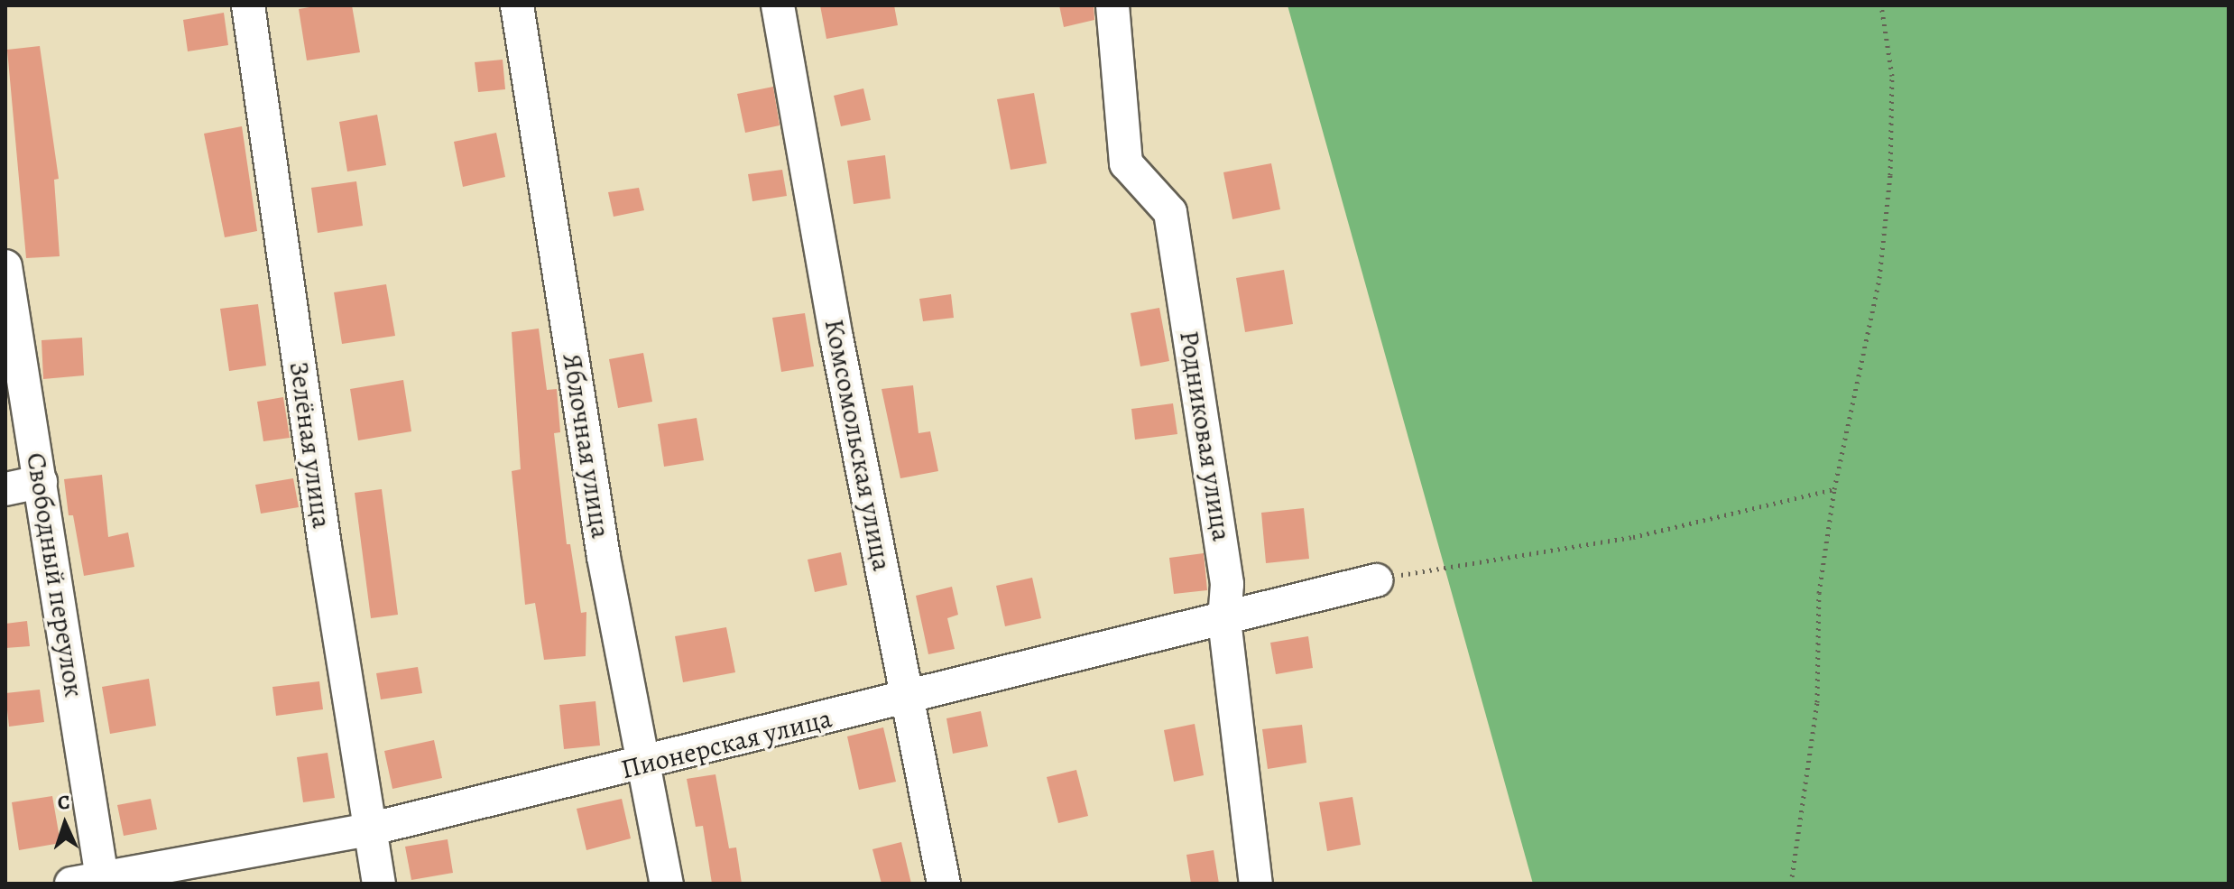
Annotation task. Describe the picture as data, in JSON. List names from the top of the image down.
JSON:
{
  "streets": {
    "street": [
      "Родниковая улица",
      "Зелёная улица",
      "Комсомольская улица",
      "Яблочная улица",
      "Свободный переулок",
      "Пионерская улица"
    ]
  },
  "crossings": [
    ["Родниковая улица", "Пионерская улица"],
    ["Зелёная улица", "Пионерская улица"],
    ["Комсомольская улица", "Пионерская улица"],
    ["Яблочная улица", "Пионерская улица"],
    ["Свободный переулок", "Пионерская улица"]
  ],
  "north": "top"
}
